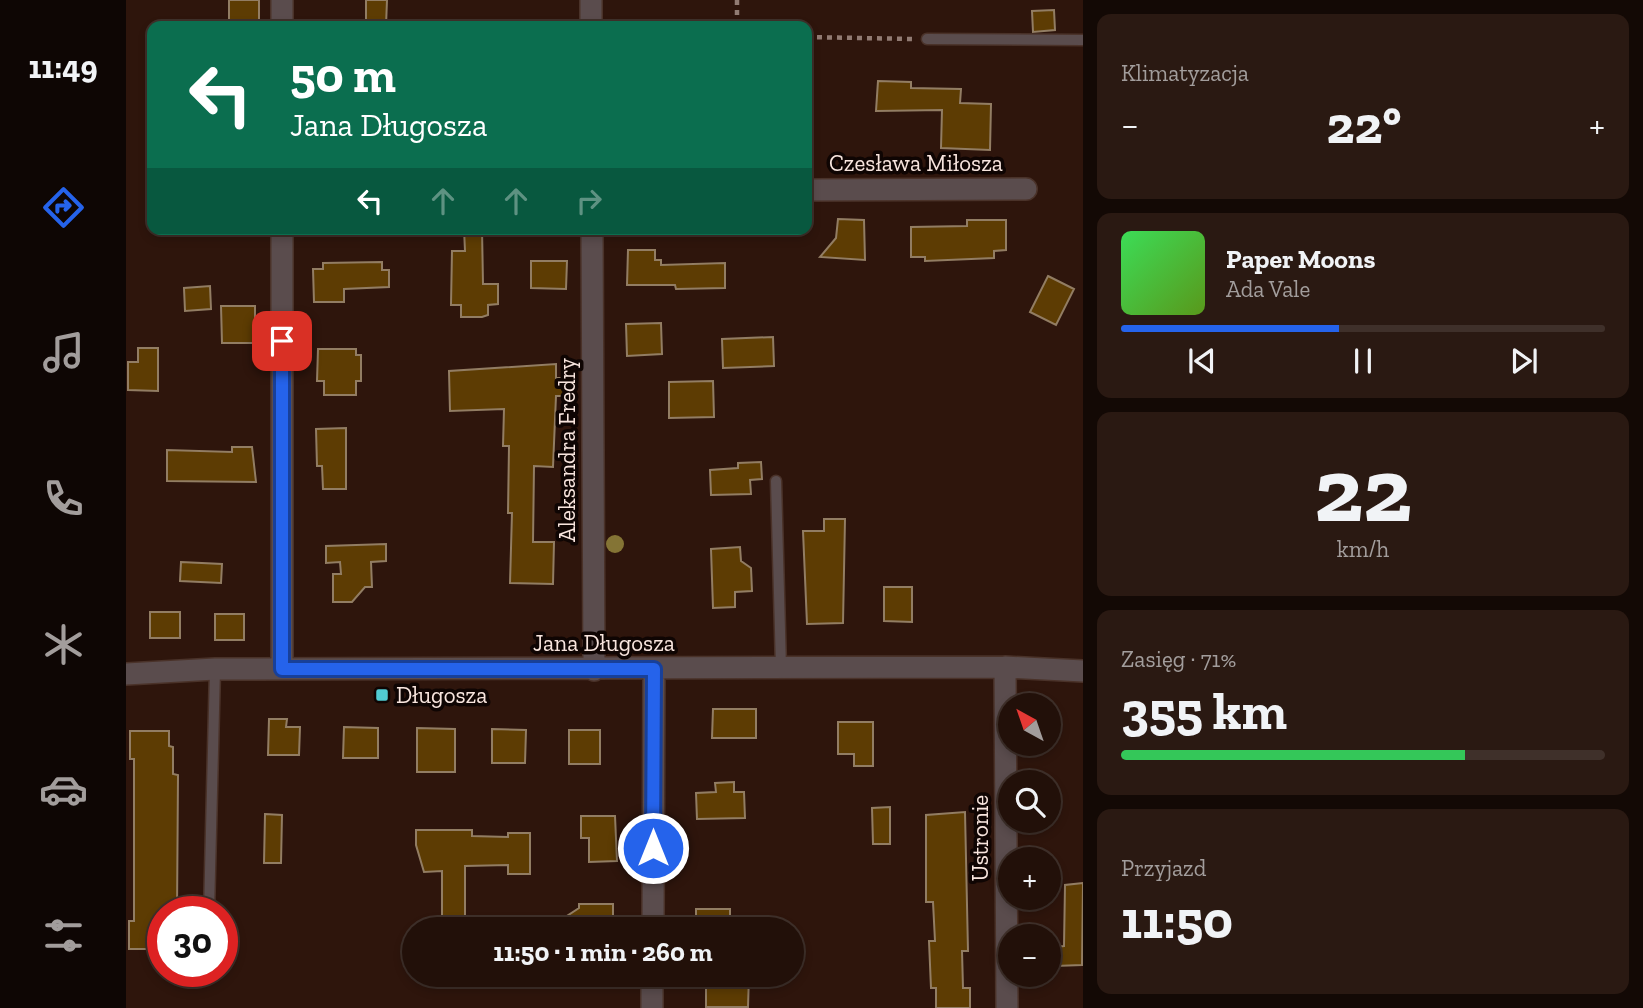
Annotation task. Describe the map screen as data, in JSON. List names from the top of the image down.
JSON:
{
  "streets": {
    "street": [
      "Czesława Miłosza",
      "Aleksandra Fredry",
      "Jana Długosza",
      "Ustronie"
    ]
  },
  "crossings": [
    ["Aleksandra Fredry", "Jana Długosza"],
    ["Jana Długosza", "Ustronie"]
  ],
  "places": {
    "transit": ["Długosza"]
  },
  "north": "top left",
  "page": {
    "tabs": "11:49",
    "tile": [
      "Klimatyzacja",
      ["22", "km/h"],
      ["Zasięg · 71%", "355 km"],
      ["Przyjazd", "11:50"]
    ],
    "turn": ["50 m", "Jana Długosza"],
    "heat": ["−", "22°", "+"],
    "song": ["Paper Moons", "Ada Vale"],
    "map_buttons": ["+", "−"],
    "limit": "30",
    "trip": "11:50 · 1 min · 260 m"
  }
}
